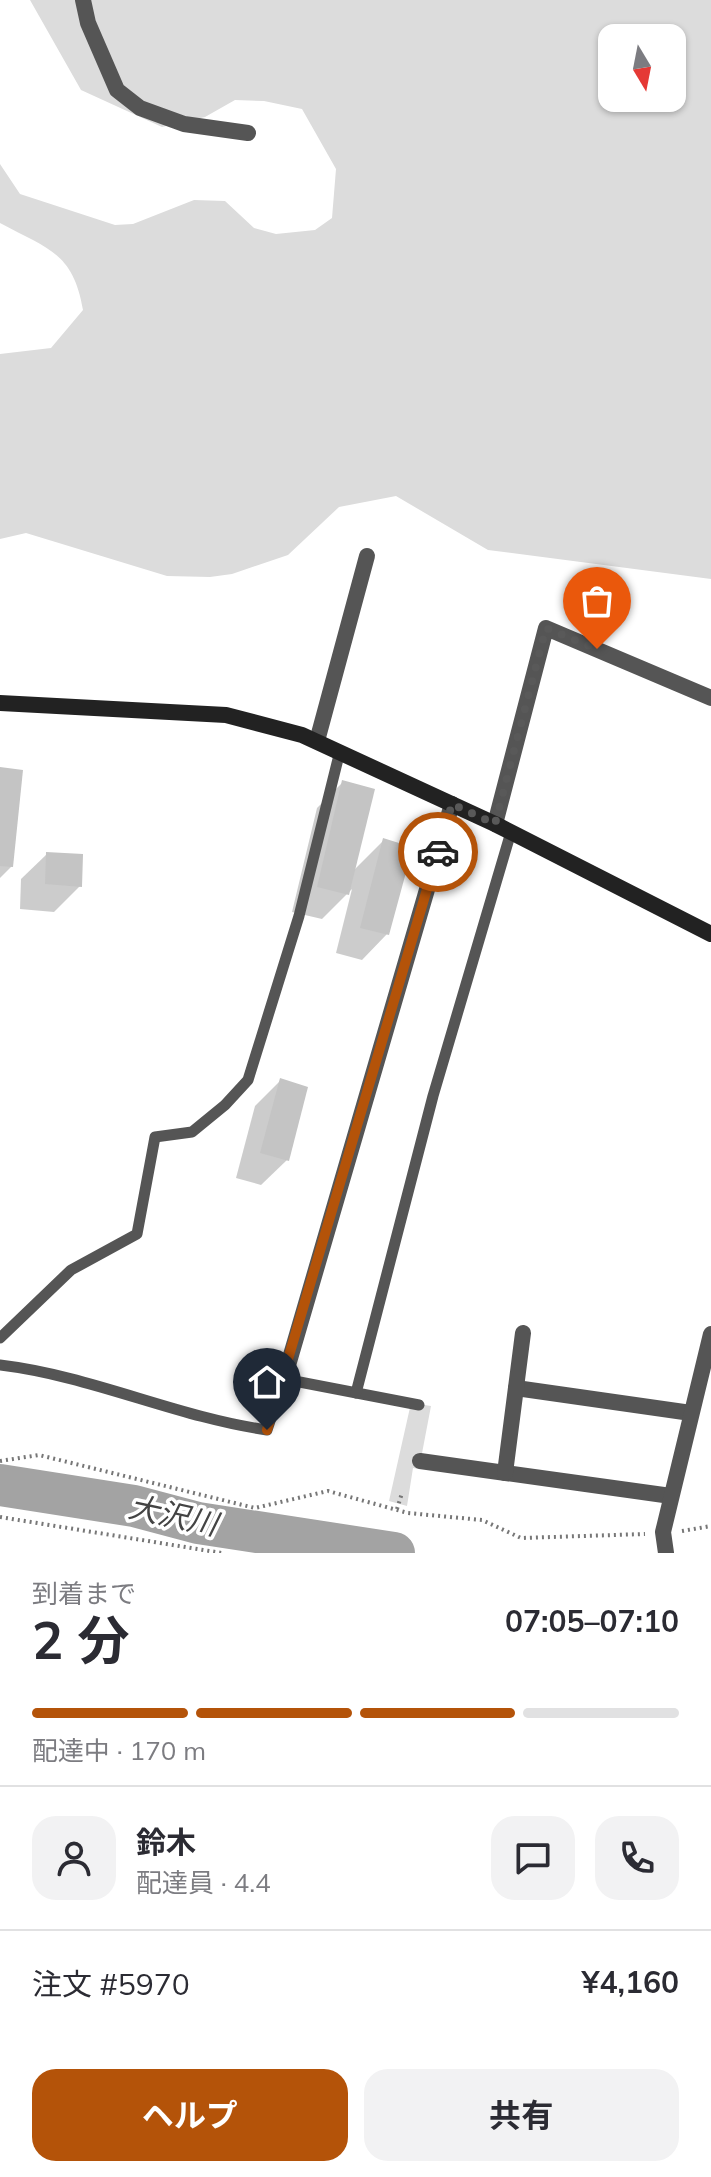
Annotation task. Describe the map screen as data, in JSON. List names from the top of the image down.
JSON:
{
  "water": ["大沢川"],
  "north": "bottom",
  "page": {
    "heading": ["2 分", "到着まで", "07:05–07:10"],
    "panel": [
      "鈴木",
      "配達員 · 4.4",
      "注文 #5970",
      "¥4,160"
    ],
    "bar": "配達中 · 170 m",
    "buttons": ["ヘルプ", "共有"]
  }
}
